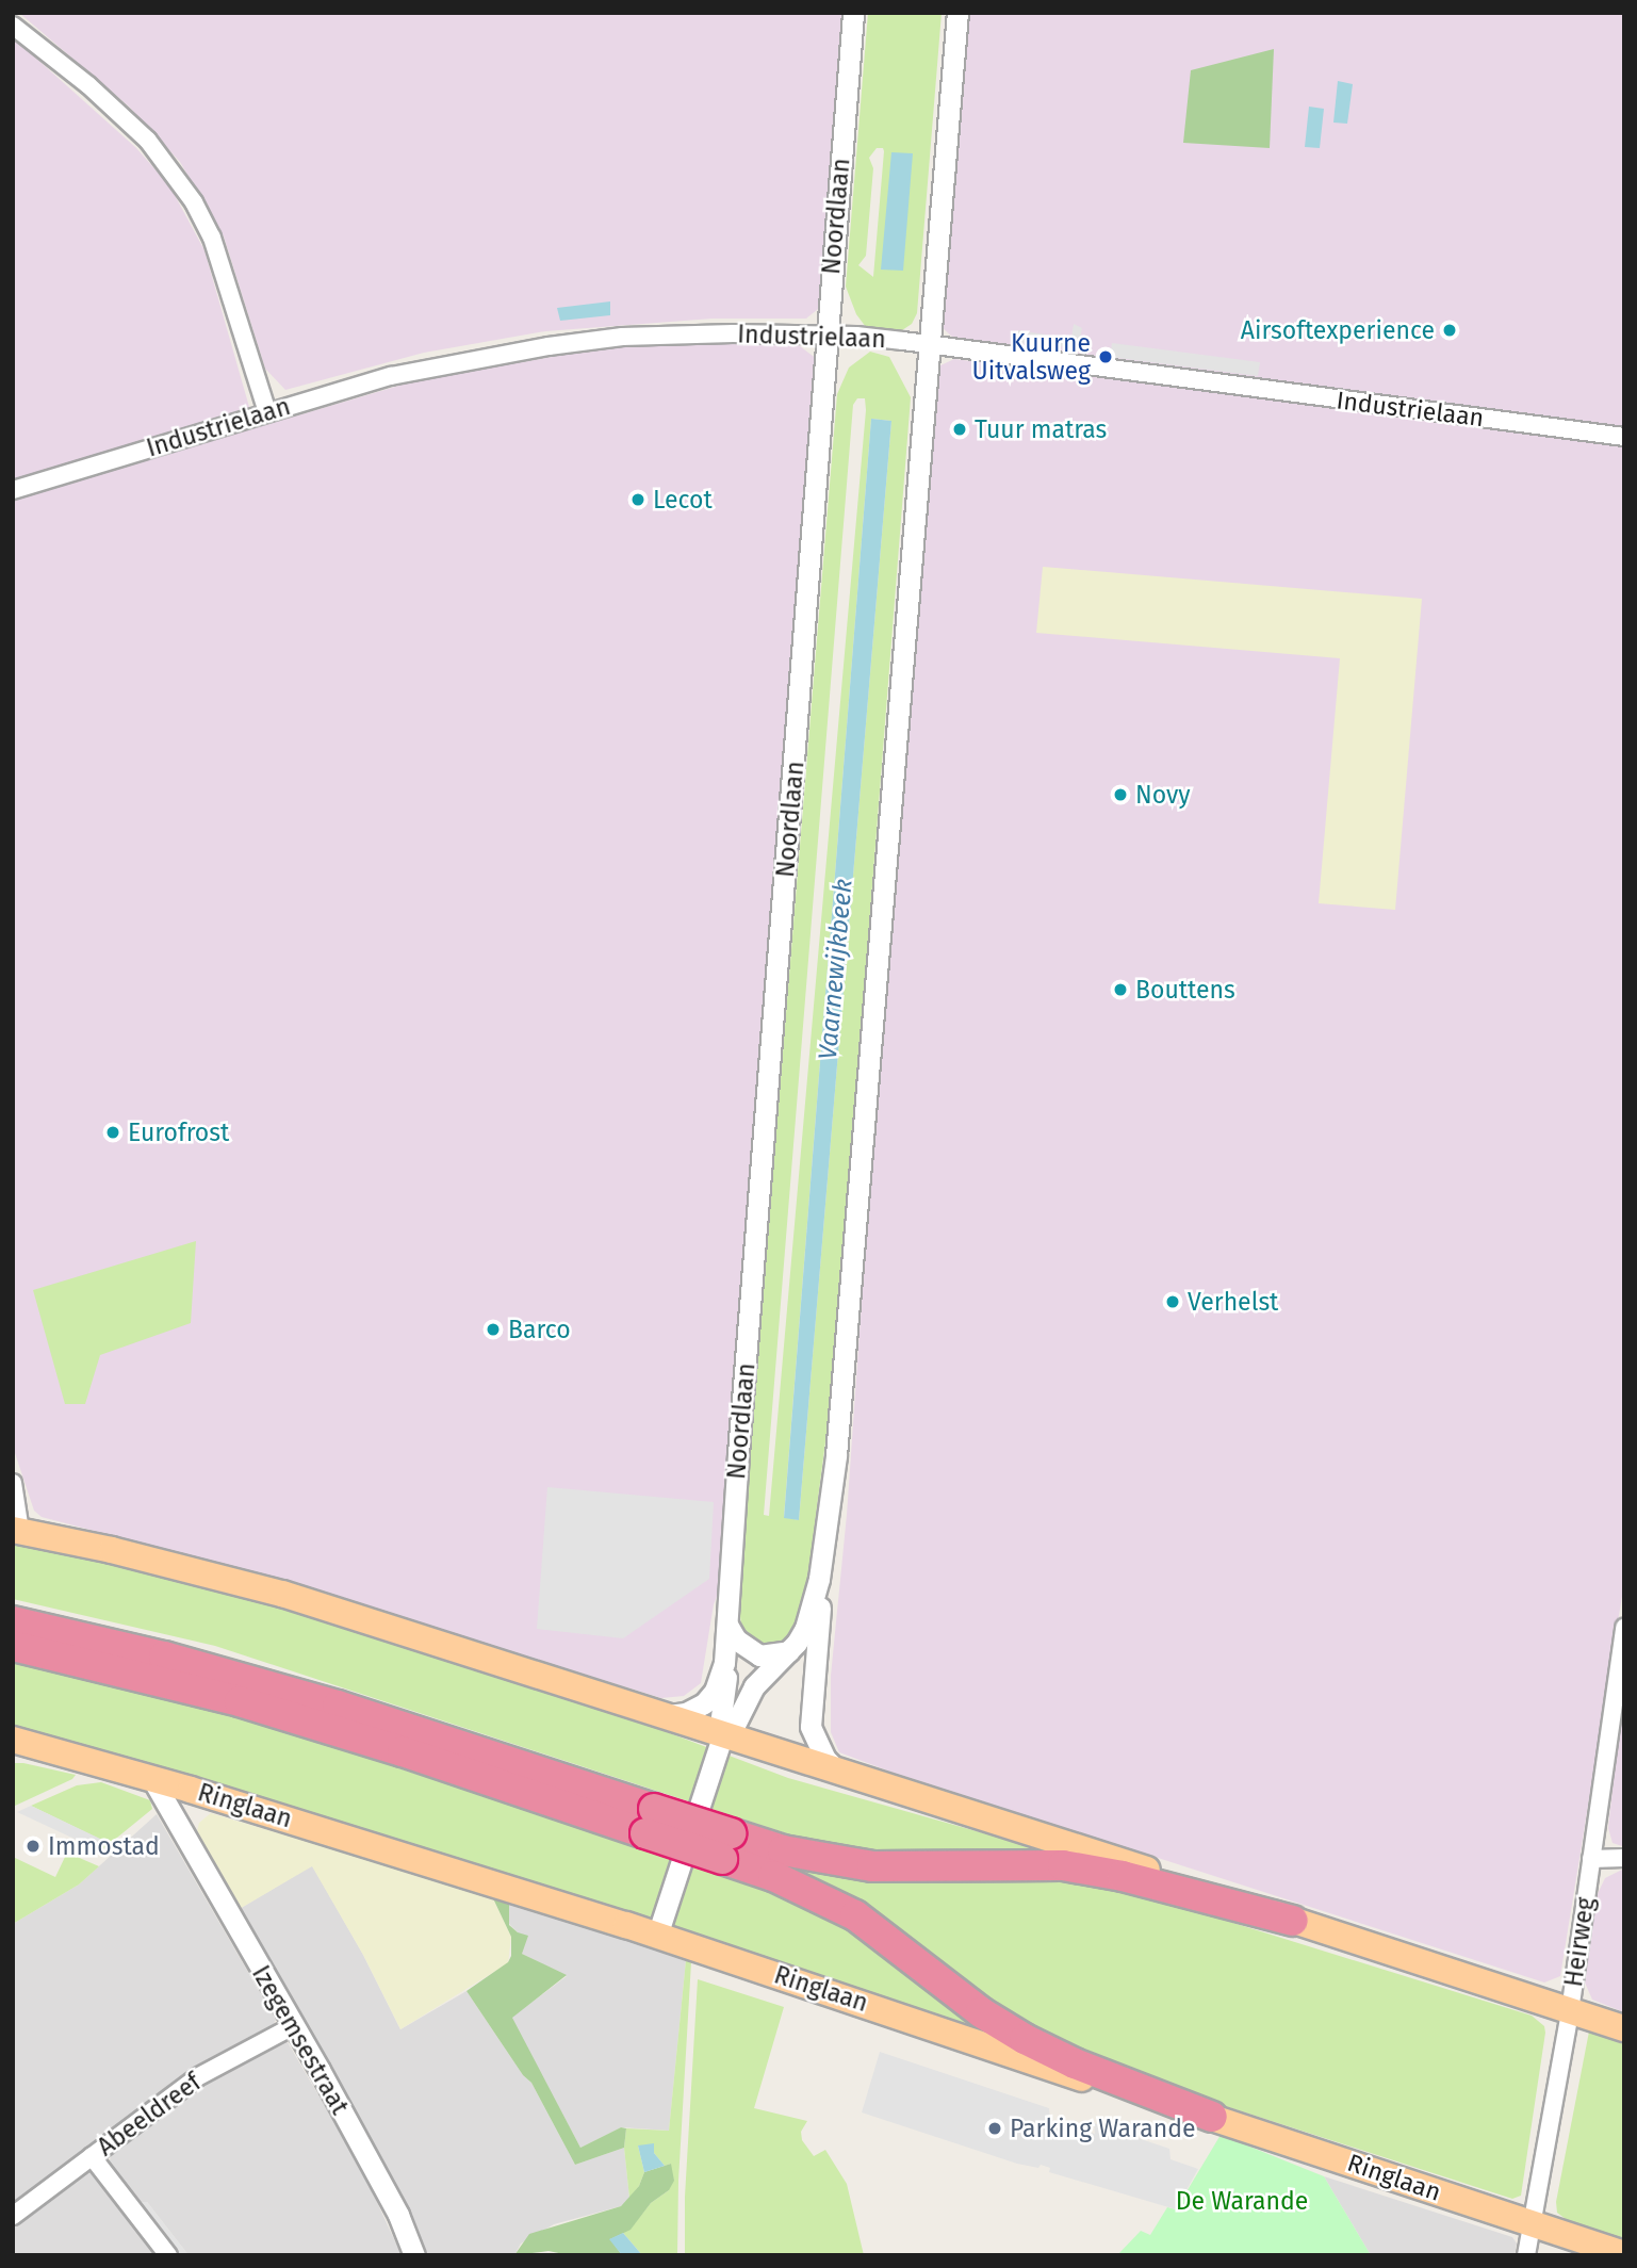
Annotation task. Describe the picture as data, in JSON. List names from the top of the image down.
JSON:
{
  "streets": {
    "main road": ["Ringlaan"],
    "street": [
      "Noordlaan",
      "Industrielaan",
      "Heirweg",
      "Izegemsestraat",
      "Abeeldreef"
    ]
  },
  "crossings": [
    ["Noordlaan", "Industrielaan"],
    ["Noordlaan", "Ringlaan"],
    ["Ringlaan", "Heirweg"],
    ["Ringlaan", "Izegemsestraat"],
    ["Izegemsestraat", "Abeeldreef"]
  ],
  "water": ["Vaarnewijkbeek"],
  "parks": ["De Warande"],
  "places": [
    "Airsoftexperience",
    "Kuurne Uitvalsweg",
    "Tuur matras",
    "Lecot",
    "Novy",
    "Bouttens",
    "Eurofrost",
    "Verhelst",
    "Barco",
    "Immostad",
    "Parking Warande"
  ]
}
